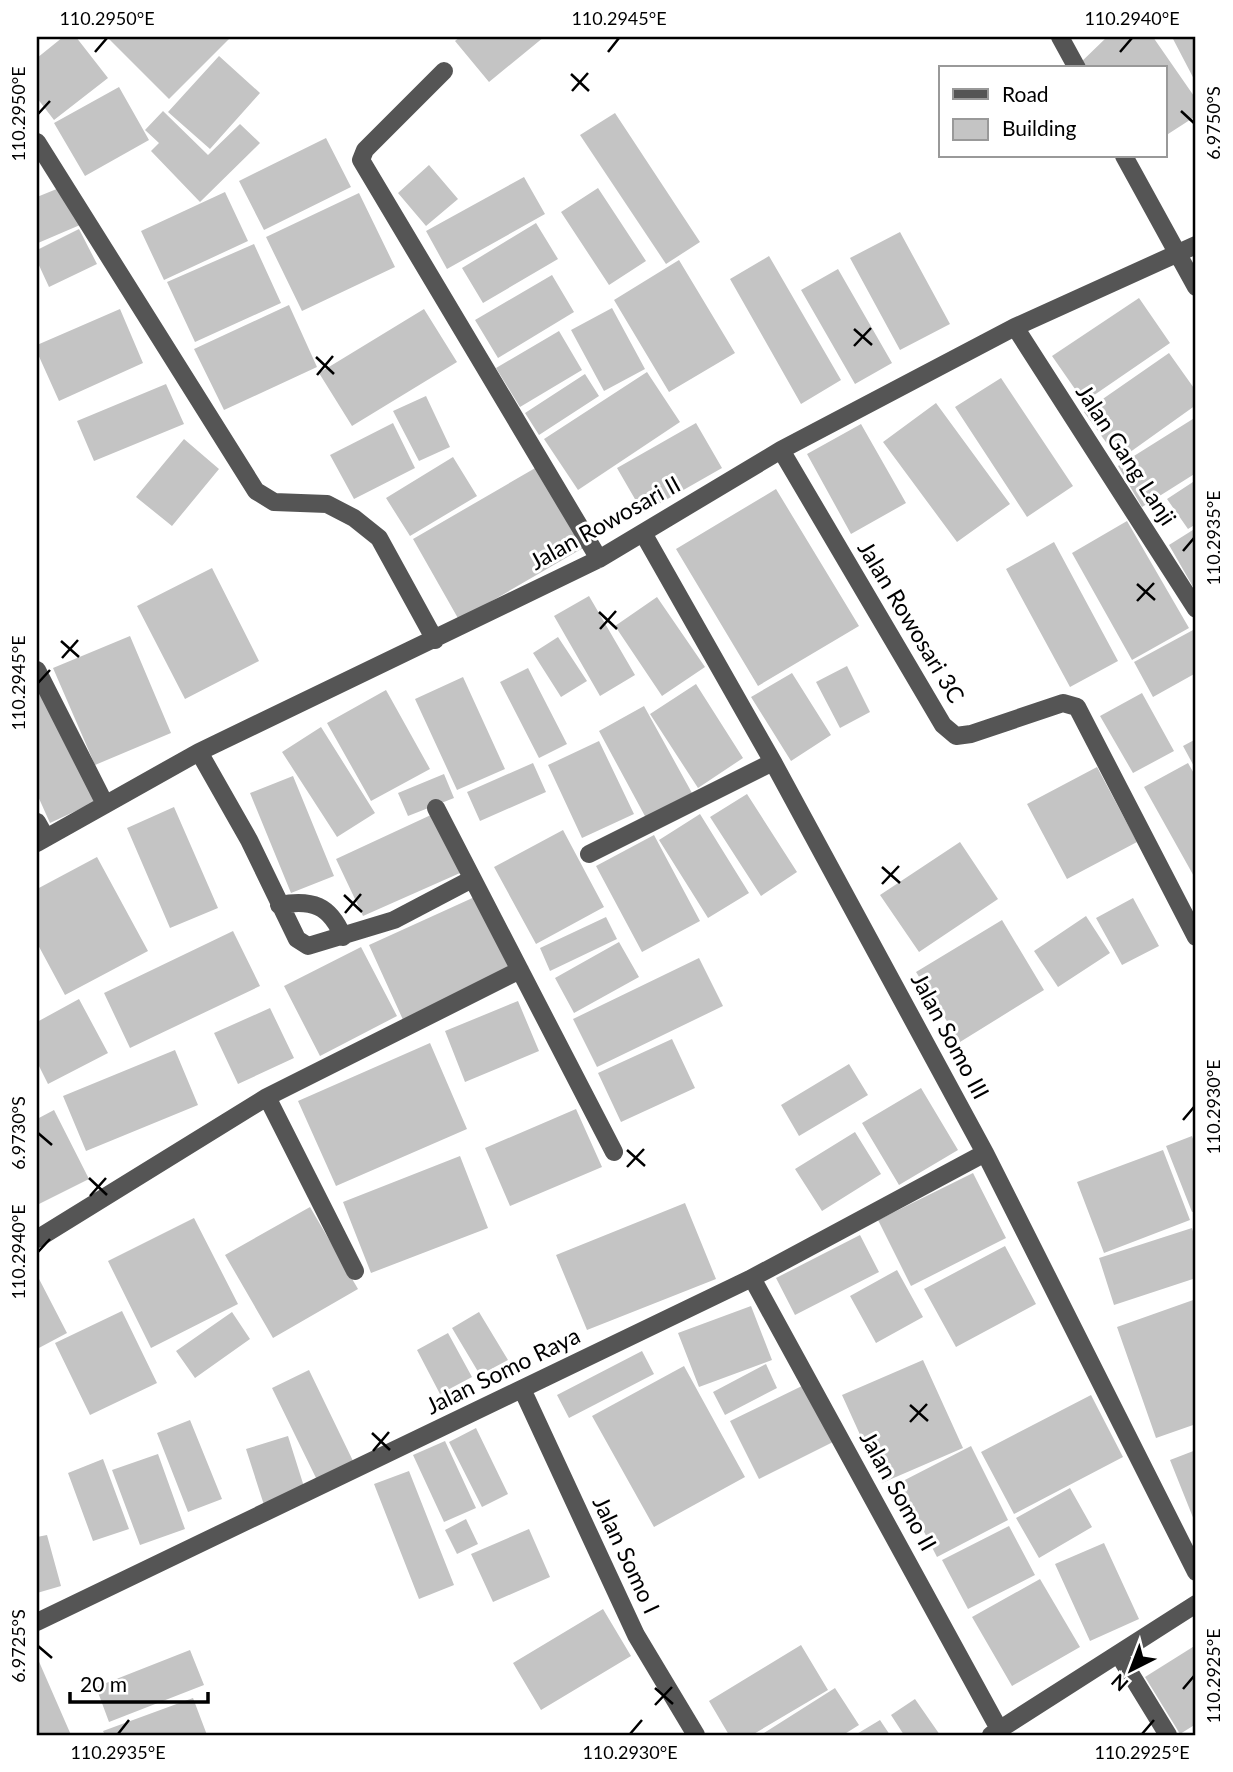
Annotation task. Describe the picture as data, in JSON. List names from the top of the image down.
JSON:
{
  "streets": {
    "street": [
      "Jalan Gang Lanji",
      "Jalan Rowosari II",
      "Jalan Rowosari 3C",
      "Jalan Somo III",
      "Jalan Somo Raya",
      "Jalan Somo II",
      "Jalan Somo I"
    ]
  },
  "crossings": [
    ["Jalan Gang Lanji", "Jalan Rowosari II"],
    ["Jalan Rowosari II", "Jalan Rowosari 3C"],
    ["Jalan Rowosari II", "Jalan Somo III"],
    ["Jalan Somo III", "Jalan Somo Raya"],
    ["Jalan Somo Raya", "Jalan Somo II"],
    ["Jalan Somo Raya", "Jalan Somo I"]
  ],
  "legend": ["Road", "Building"],
  "scale_bar": "20 m",
  "north": "bottom left",
  "coordinates": [
    "110.2950°E",
    "110.2945°E",
    "110.2940°E",
    "6.9750°S",
    "110.2935°E",
    "110.2930°E",
    "6.9730°S",
    "6.9725°S",
    "110.2925°E"
  ]
}
